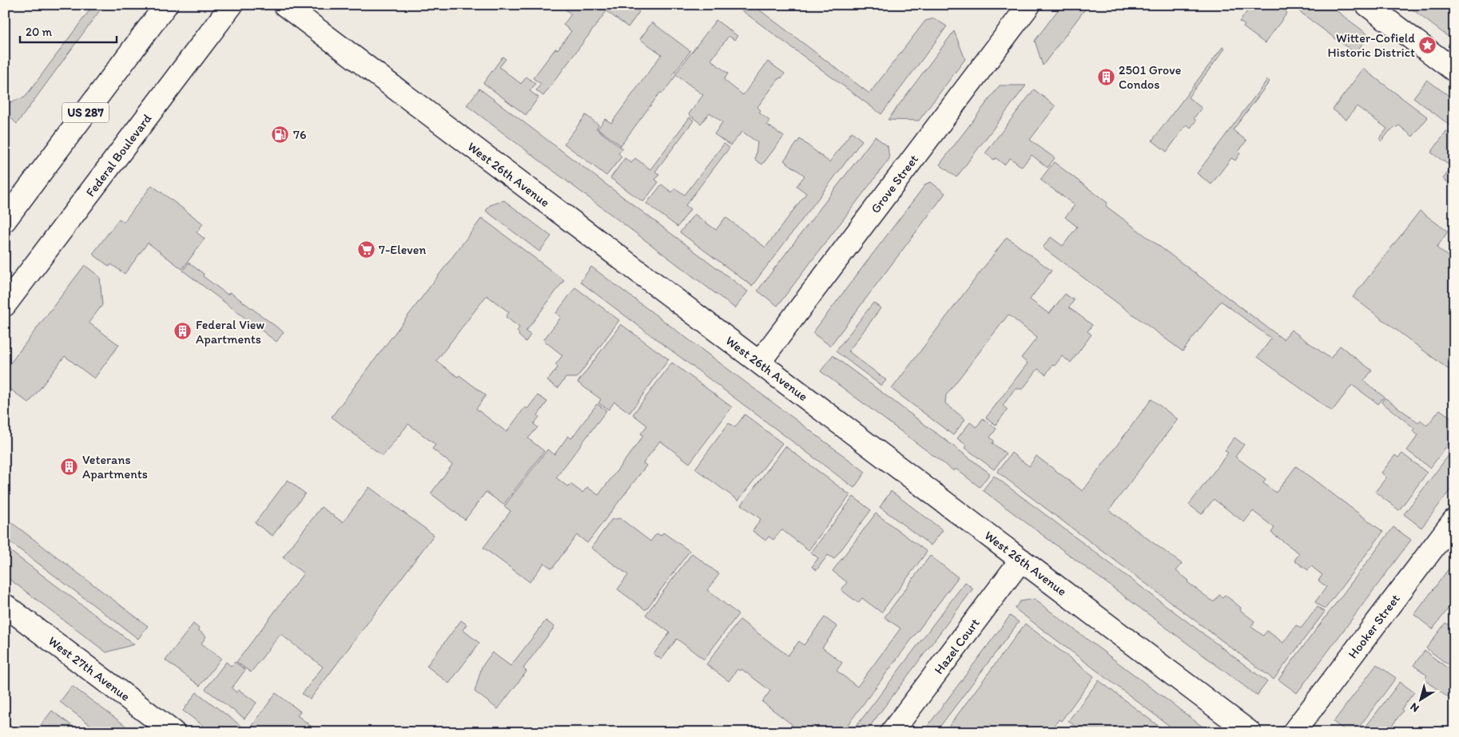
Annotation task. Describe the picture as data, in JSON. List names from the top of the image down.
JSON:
{
  "streets": {
    "street": [
      "US 287",
      "Federal Boulevard",
      "West 26th Avenue",
      "Grove Street",
      "Hooker Street",
      "Hazel Court",
      "West 27th Avenue"
    ]
  },
  "crossings": [
    ["West 26th Avenue", "Grove Street"],
    ["West 26th Avenue", "Hazel Court"]
  ],
  "places": {
    "place": ["Witter-Cofield Historic District"],
    "building": ["2501 Grove Condos", "Federal View Apartments", "Veterans Apartments"],
    "fuel station": ["76"],
    "supermarket": ["7-Eleven"]
  },
  "scale_bar": "20 m",
  "north": "bottom left"
}
